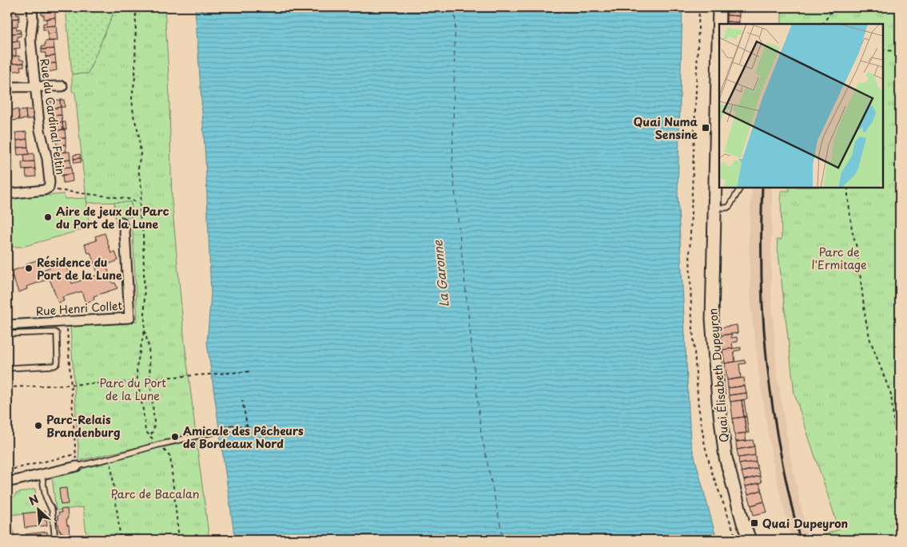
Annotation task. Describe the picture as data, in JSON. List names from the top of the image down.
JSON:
{
  "streets": {
    "main road": ["Quai Élisabeth Dupeyron"],
    "street": ["Rue du Cardinal Feltin", "Rue Henri Collet"]
  },
  "water": ["La Garonne"],
  "parks": ["Parc de l'Ermitage", "Parc du Port de la Lune", "Parc de Bacalan"],
  "places": {
    "transit": ["Quai Numa Sensine", "Quai Dupeyron"],
    "other": [
      "Aire de jeux du Parc du Port de la Lune",
      "Résidence du Port de la Lune",
      "Parc-Relais Brandenburg",
      "Amicale des Pêcheurs de Bordeaux Nord"
    ]
  },
  "north": "top left"
}
